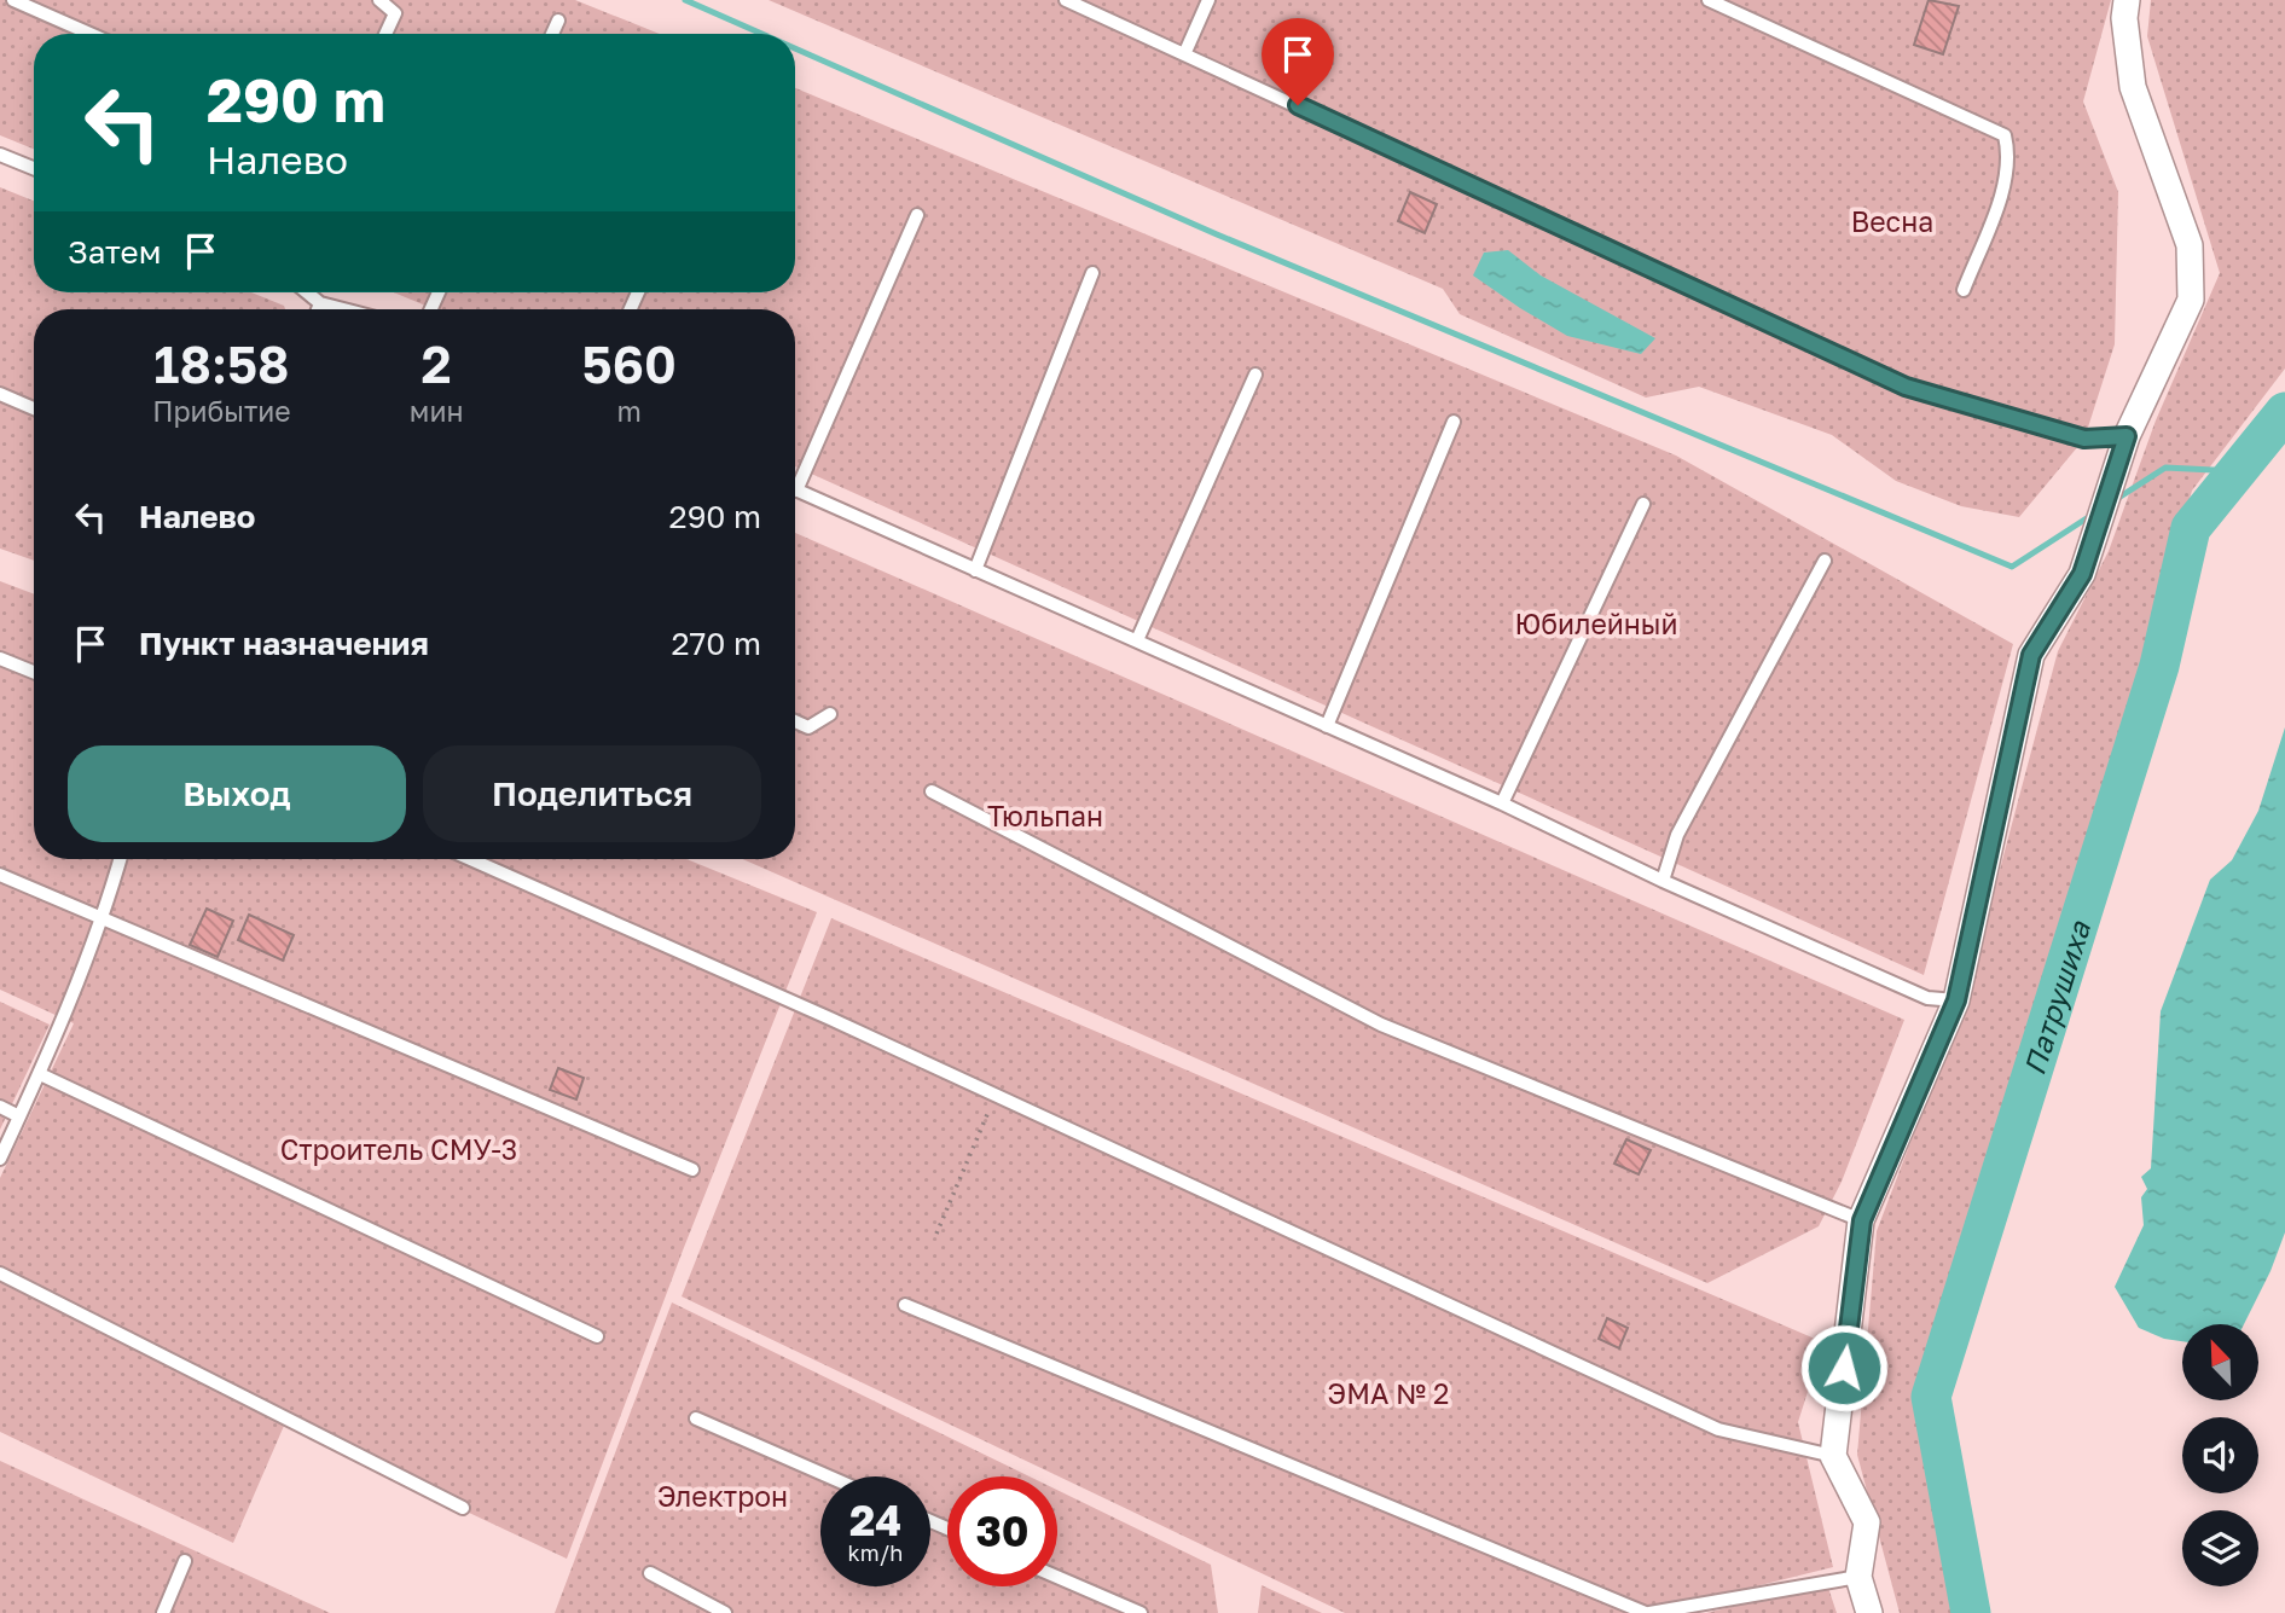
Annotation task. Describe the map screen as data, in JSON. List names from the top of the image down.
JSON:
{
  "water": ["Патрушиха"],
  "parks": [
    "Весна",
    "Юбилейный",
    "Тюльпан",
    "Строитель СМУ-3",
    "ЭМА № 2",
    "Электрон"
  ],
  "north": "top left",
  "page": {
    "turn": ["290 m", "Налево"],
    "then": "Затем",
    "eta": [
      "18:58",
      "Прибытие",
      "2",
      "мин",
      "560",
      "m"
    ],
    "list": [
      {
        "name": "Налево",
        "value": "290 m"
      },
      {
        "name": "Пункт назначения",
        "value": "270 m"
      }
    ],
    "buttons": ["Выход", "Поделиться"],
    "speed": "24 km/h",
    "limit": "30"
  }
}
